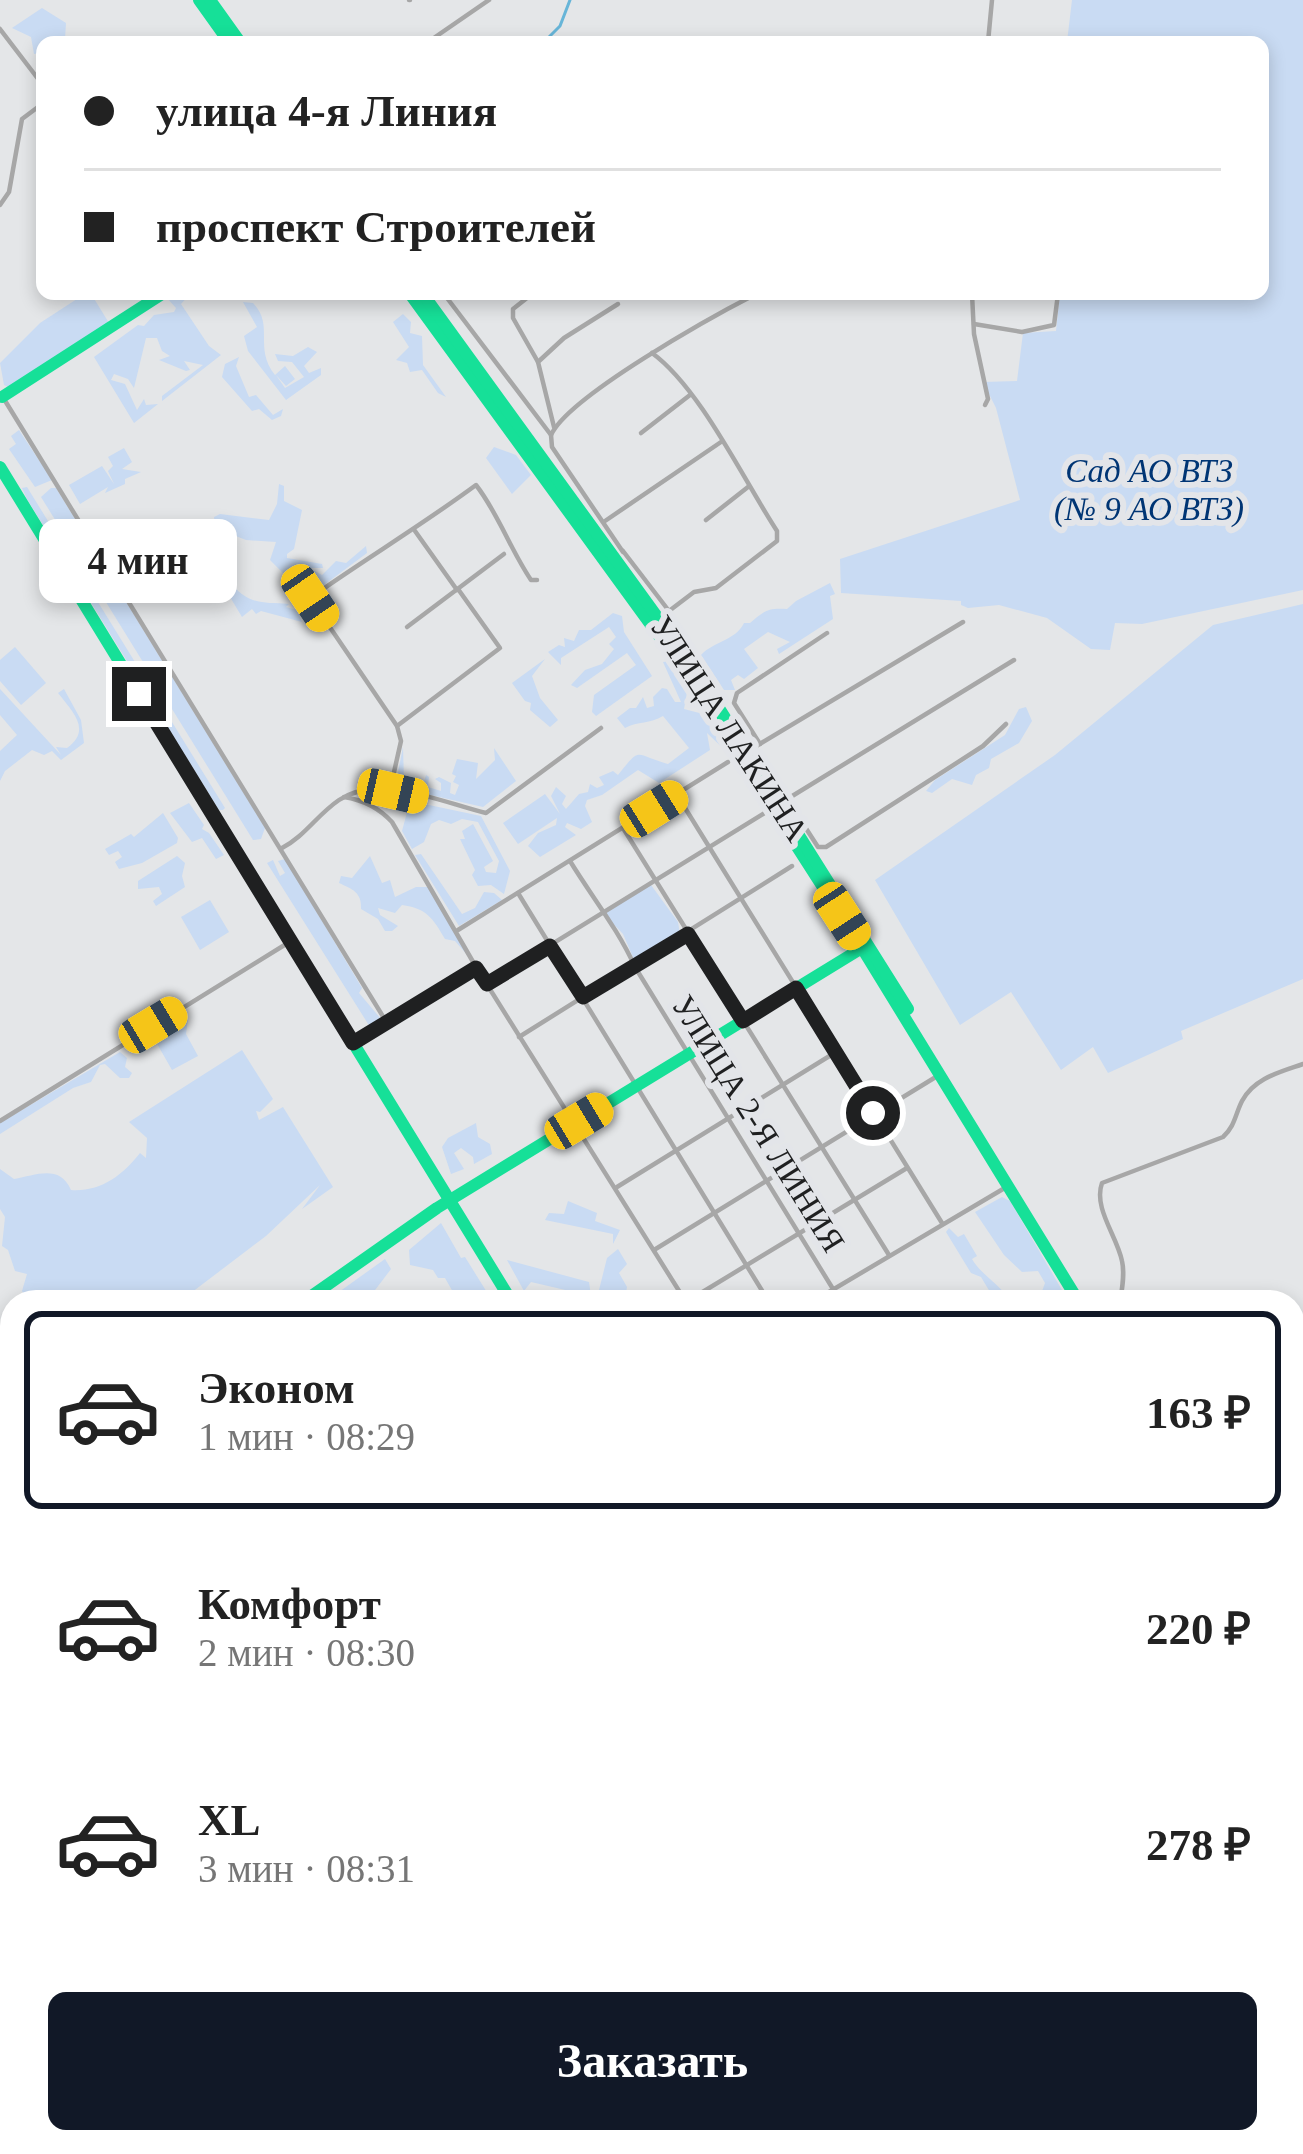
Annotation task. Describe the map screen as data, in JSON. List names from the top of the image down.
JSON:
{
  "streets": {
    "main road": ["УЛИЦА ЛАКИНА"],
    "street": ["УЛИЦА 2-Я ЛИНИЯ"]
  },
  "parks": ["Сад АО ВТЗ (№ 9 АО ВТЗ)"],
  "page": {
    "banner": ["улица 4-я Линия", "проспект Строителей"],
    "bubble": "4 мин",
    "list": [
      {
        "name": "Эконом",
        "note": "1 мин · 08:29",
        "value": "163 ₽"
      },
      {
        "name": "Комфорт",
        "note": "2 мин · 08:30",
        "value": "220 ₽"
      },
      {
        "name": "XL",
        "note": "3 мин · 08:31",
        "value": "278 ₽"
      }
    ],
    "buttons": "Заказать"
  }
}
